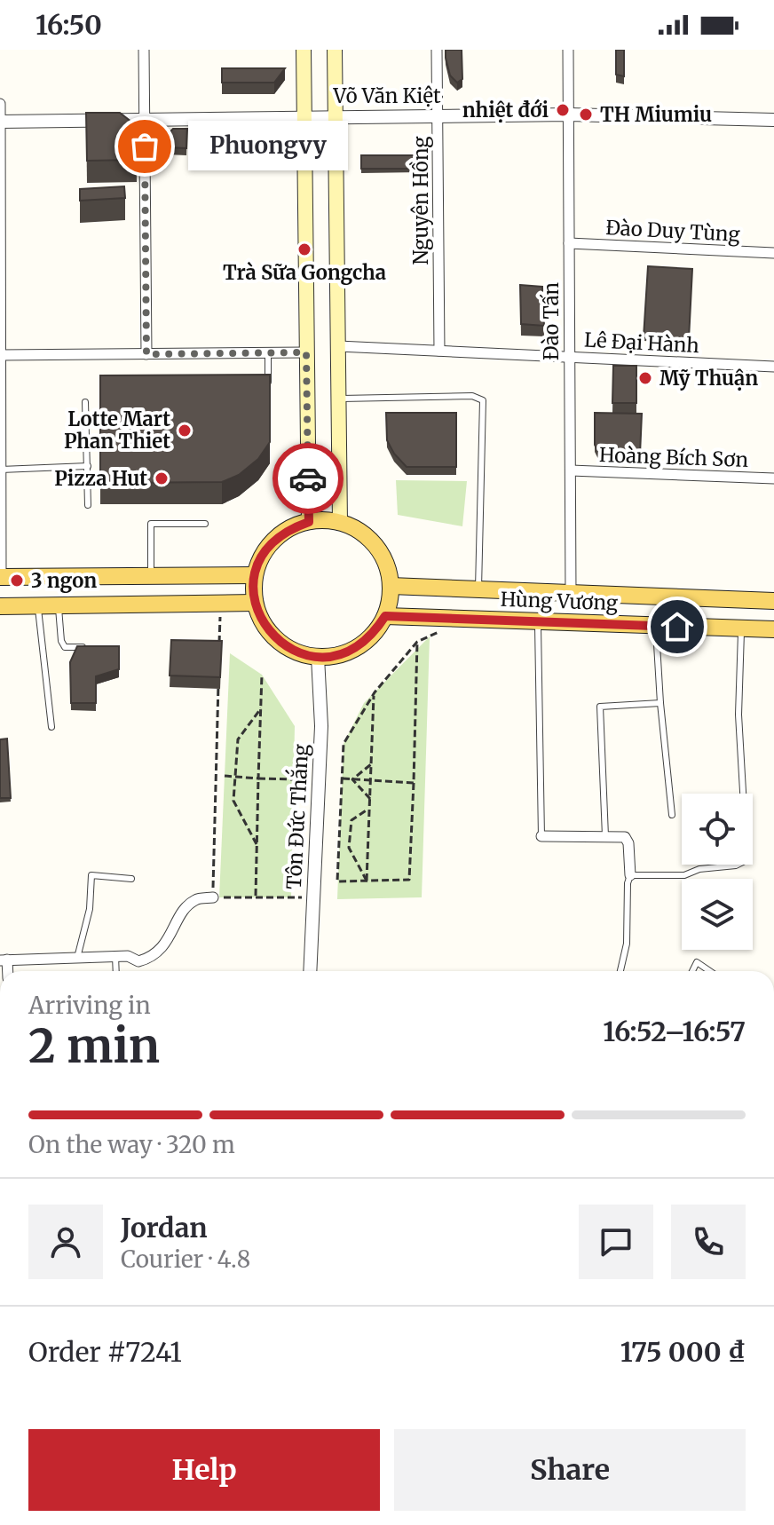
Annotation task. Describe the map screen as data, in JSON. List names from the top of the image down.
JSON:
{
  "streets": {
    "main road": ["Hùng Vương"],
    "street": [
      "Võ Văn Kiệt",
      "Nguyên Hồng",
      "Đào Duy Tùng",
      "Đào Tấn",
      "Lê Đại Hành",
      "Hoàng Bích Sơn",
      "Tôn Đức Thắng"
    ]
  },
  "crossings": [
    ["Võ Văn Kiệt", "Nguyên Hồng"],
    ["Võ Văn Kiệt", "Đào Tấn"],
    ["Nguyên Hồng", "Lê Đại Hành"],
    ["Đào Duy Tùng", "Đào Tấn"],
    ["Đào Tấn", "Lê Đại Hành"],
    ["Đào Tấn", "Hoàng Bích Sơn"],
    ["Đào Tấn", "Hùng Vương"],
    ["Hùng Vương", "Tôn Đức Thắng"]
  ],
  "places": [
    "nhiệt đới",
    "TH Miumiu",
    "Phuongvy",
    "Trà Sữa Gongcha",
    "Mỹ Thuận",
    "Lotte Mart Phan Thiet",
    "Pizza Hut",
    "3 ngon"
  ],
  "page": {
    "status": "16:50",
    "bubble": "Phuongvy",
    "heading": ["2 min", "Arriving in", "16:52–16:57"],
    "panel": [
      "Jordan",
      "Courier · 4.8",
      "Order #7241",
      "175 000 ₫"
    ],
    "bar": "On the way · 320 m",
    "buttons": ["Help", "Share"]
  }
}
